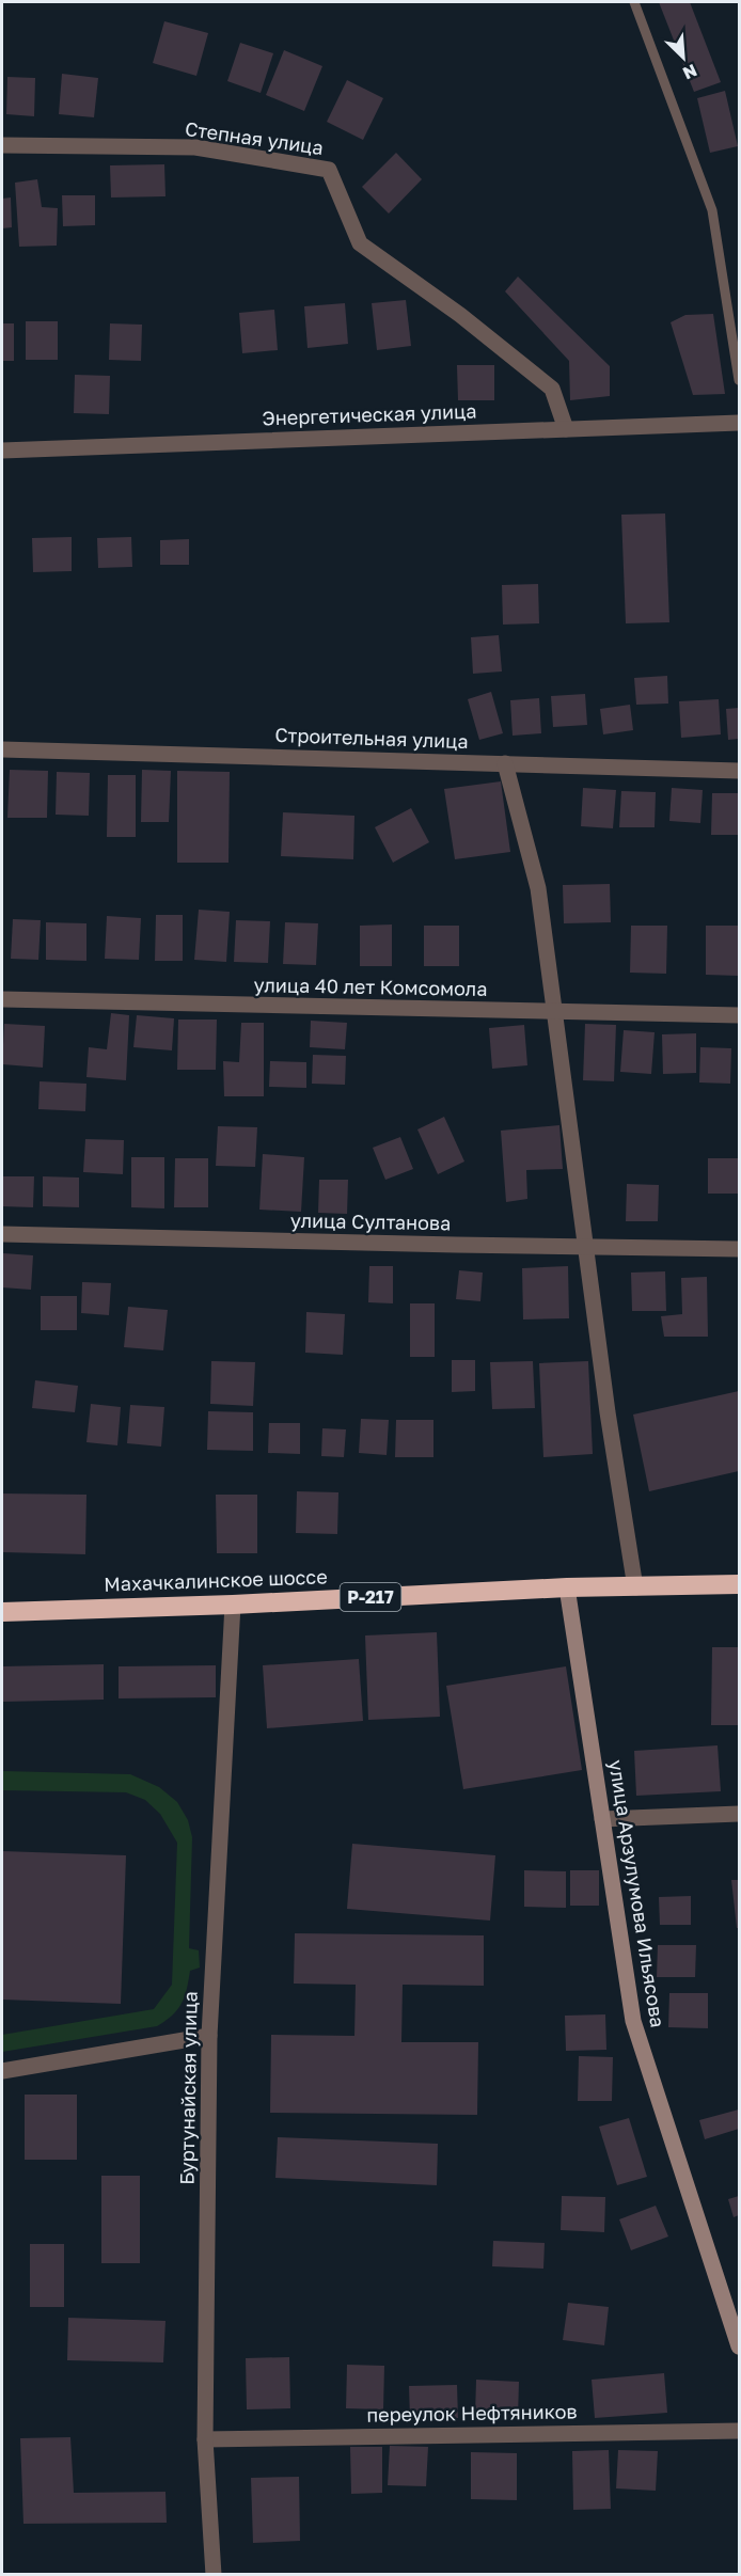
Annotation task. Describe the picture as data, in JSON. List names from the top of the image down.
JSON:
{
  "streets": {
    "highway": ["Махачкалинское шоссе", "Р-217"],
    "street": [
      "Степная улица",
      "Энергетическая улица",
      "Строительная улица",
      "улица 40 лет Комсомола",
      "улица Султанова",
      "улица Арзулумова Ильясова",
      "Буртунайская улица",
      "переулок Нефтяников"
    ]
  },
  "crossings": [
    ["Степная улица", "Энергетическая улица"],
    ["Махачкалинское шоссе", "улица Арзулумова Ильясова"],
    ["Махачкалинское шоссе", "Буртунайская улица"],
    ["Буртунайская улица", "переулок Нефтяников"]
  ],
  "north": "bottom right"
}
